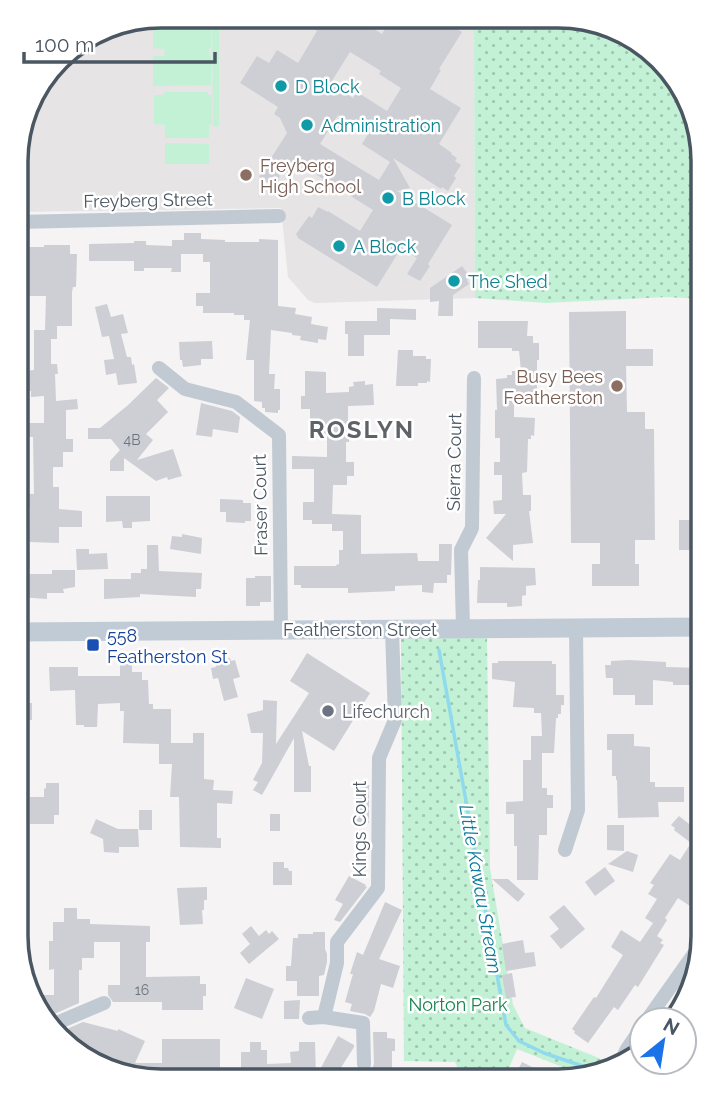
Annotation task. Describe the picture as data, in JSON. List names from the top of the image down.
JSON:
{
  "streets": {
    "main road": ["Featherston Street"],
    "street": [
      "Freyberg Street",
      "Sierra Court",
      "Fraser Court",
      "Kings Court"
    ]
  },
  "crossings": [
    ["Sierra Court", "Featherston Street"],
    ["Fraser Court", "Featherston Street"],
    ["Featherston Street", "Kings Court"]
  ],
  "districts": ["ROSLYN"],
  "water": ["Little Kawau Stream"],
  "parks": ["Norton Park"],
  "places": {
    "other": [
      "D Block",
      "Administration",
      "Freyberg High School",
      "B Block",
      "A Block",
      "The Shed",
      "Busy Bees Featherston",
      "Lifechurch"
    ],
    "transit": ["558 Featherston St"]
  },
  "house_numbers": ["4B", "16"],
  "scale_bar": "100 m",
  "north": "top right"
}
